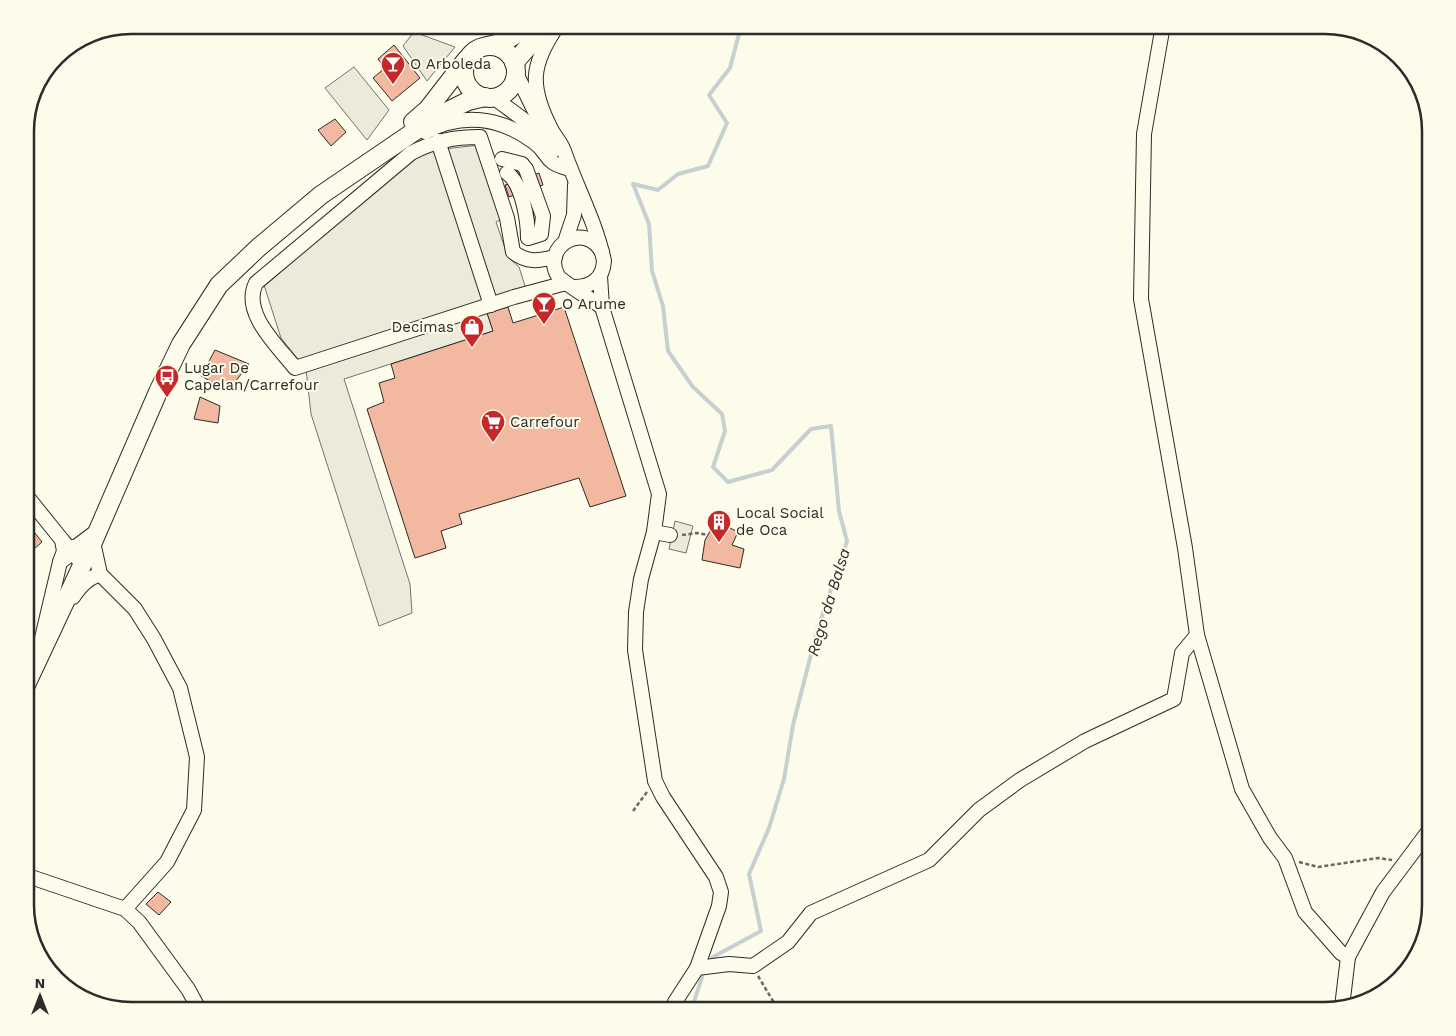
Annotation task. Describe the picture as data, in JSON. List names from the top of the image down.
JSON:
{
  "water": ["Rego da Balsa"],
  "places": {
    "bar": ["O Arboleda", "O Arume"],
    "shop": ["Decimas"],
    "bus stop": ["Lugar De Capelan/Carrefour"],
    "supermarket": ["Carrefour"],
    "building": ["Local Social de Oca"]
  },
  "north": "top"
}
